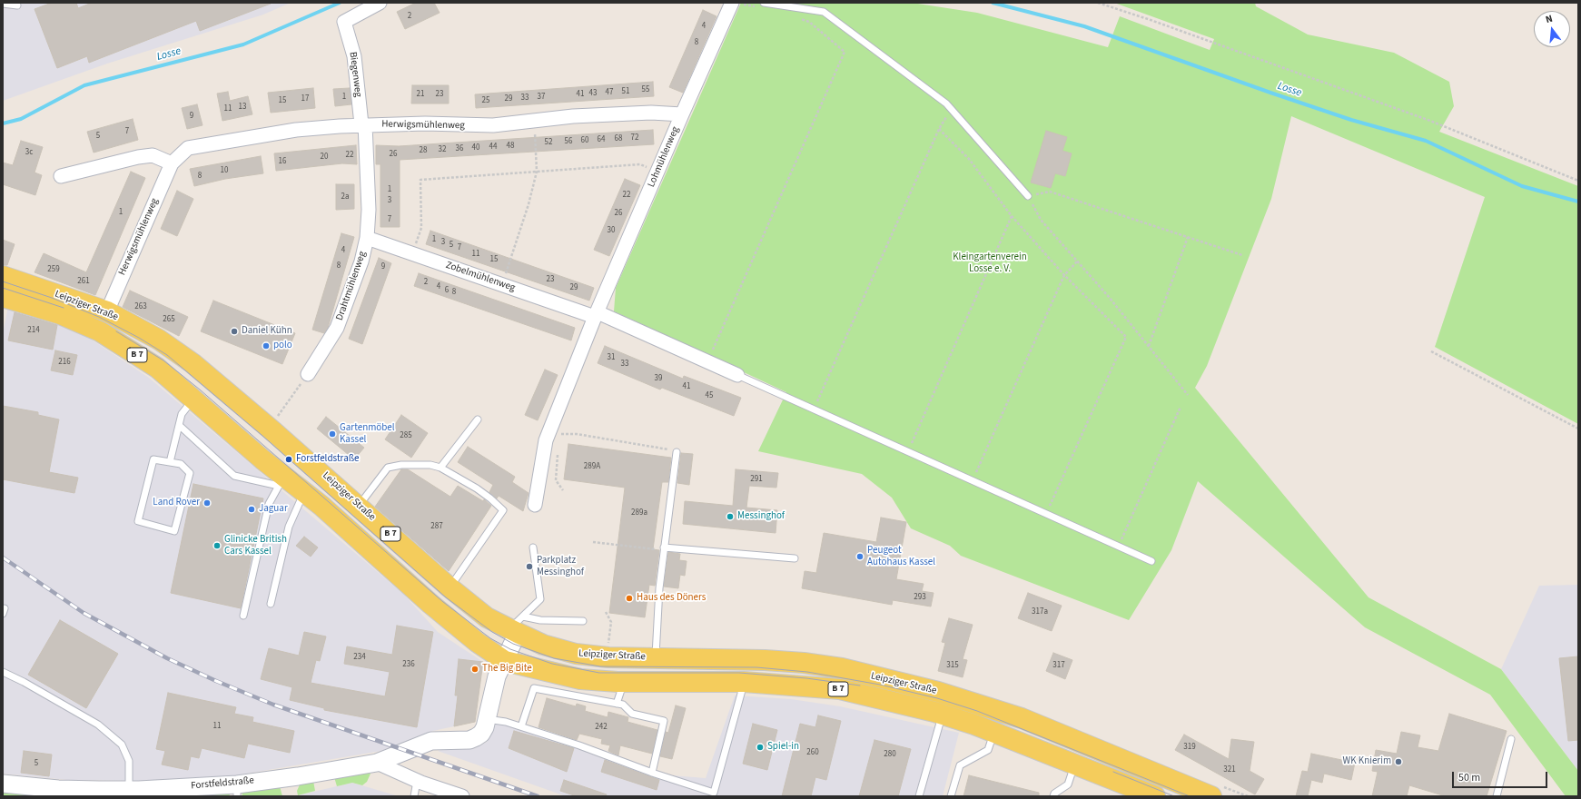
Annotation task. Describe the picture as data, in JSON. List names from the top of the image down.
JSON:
{
  "streets": {
    "main road": ["Leipziger Straße", "B 7"],
    "street": [
      "Biegenweg",
      "Herwigsmühlenweg",
      "Lohmühlenweg",
      "Zobelmühlenweg",
      "Drahtmühlenweg",
      "Forstfeldstraße"
    ]
  },
  "crossings": [
    ["Biegenweg", "Herwigsmühlenweg"],
    ["Biegenweg", "Drahtmühlenweg"],
    ["Herwigsmühlenweg", "Lohmühlenweg"],
    ["Herwigsmühlenweg", "Drahtmühlenweg"],
    ["Herwigsmühlenweg", "Leipziger Straße"],
    ["Lohmühlenweg", "Zobelmühlenweg"],
    ["Zobelmühlenweg", "Drahtmühlenweg"],
    ["Leipziger Straße", "Forstfeldstraße"]
  ],
  "water": ["Losse"],
  "parks": ["Kleingartenverein Losse e. V."],
  "places": [
    "Daniel Kühn",
    "polo",
    "Gartenmöbel Kassel",
    "Forstfeldstraße",
    "Land Rover",
    "Jaguar",
    "Messinghof",
    "Glinicke British Cars Kassel",
    "Peugeot Autohaus Kassel",
    "Parkplatz Messinghof",
    "Haus des Döners",
    "The Big Bite",
    "Spiel-in",
    "WK Knierim"
  ],
  "house_numbers": [
    "2",
    "4",
    "8",
    "55",
    "51",
    "47",
    "43",
    "21",
    "23",
    "41",
    "1",
    "37",
    "33",
    "17",
    "29",
    "15",
    "25",
    "13",
    "11",
    "9",
    "7",
    "5",
    "72",
    "68",
    "64",
    "60",
    "56",
    "52",
    "48",
    "44",
    "40",
    "36",
    "32",
    "28",
    "3c",
    "26",
    "22",
    "20",
    "16",
    "10",
    "8",
    "1",
    "22",
    "2a",
    "3",
    "1",
    "26",
    "7",
    "30",
    "1",
    "3",
    "5",
    "7",
    "4",
    "11",
    "15",
    "8",
    "9",
    "259",
    "23",
    "261",
    "2",
    "4",
    "29",
    "6",
    "8",
    "263",
    "265",
    "214",
    "31",
    "216",
    "33",
    "39",
    "41",
    "45",
    "285",
    "289A",
    "291",
    "289a",
    "287",
    "293",
    "317a",
    "234",
    "236",
    "315",
    "317",
    "11",
    "242",
    "319",
    "260",
    "280",
    "5",
    "321"
  ],
  "scale_bar": "50 m",
  "north": "top"
}
